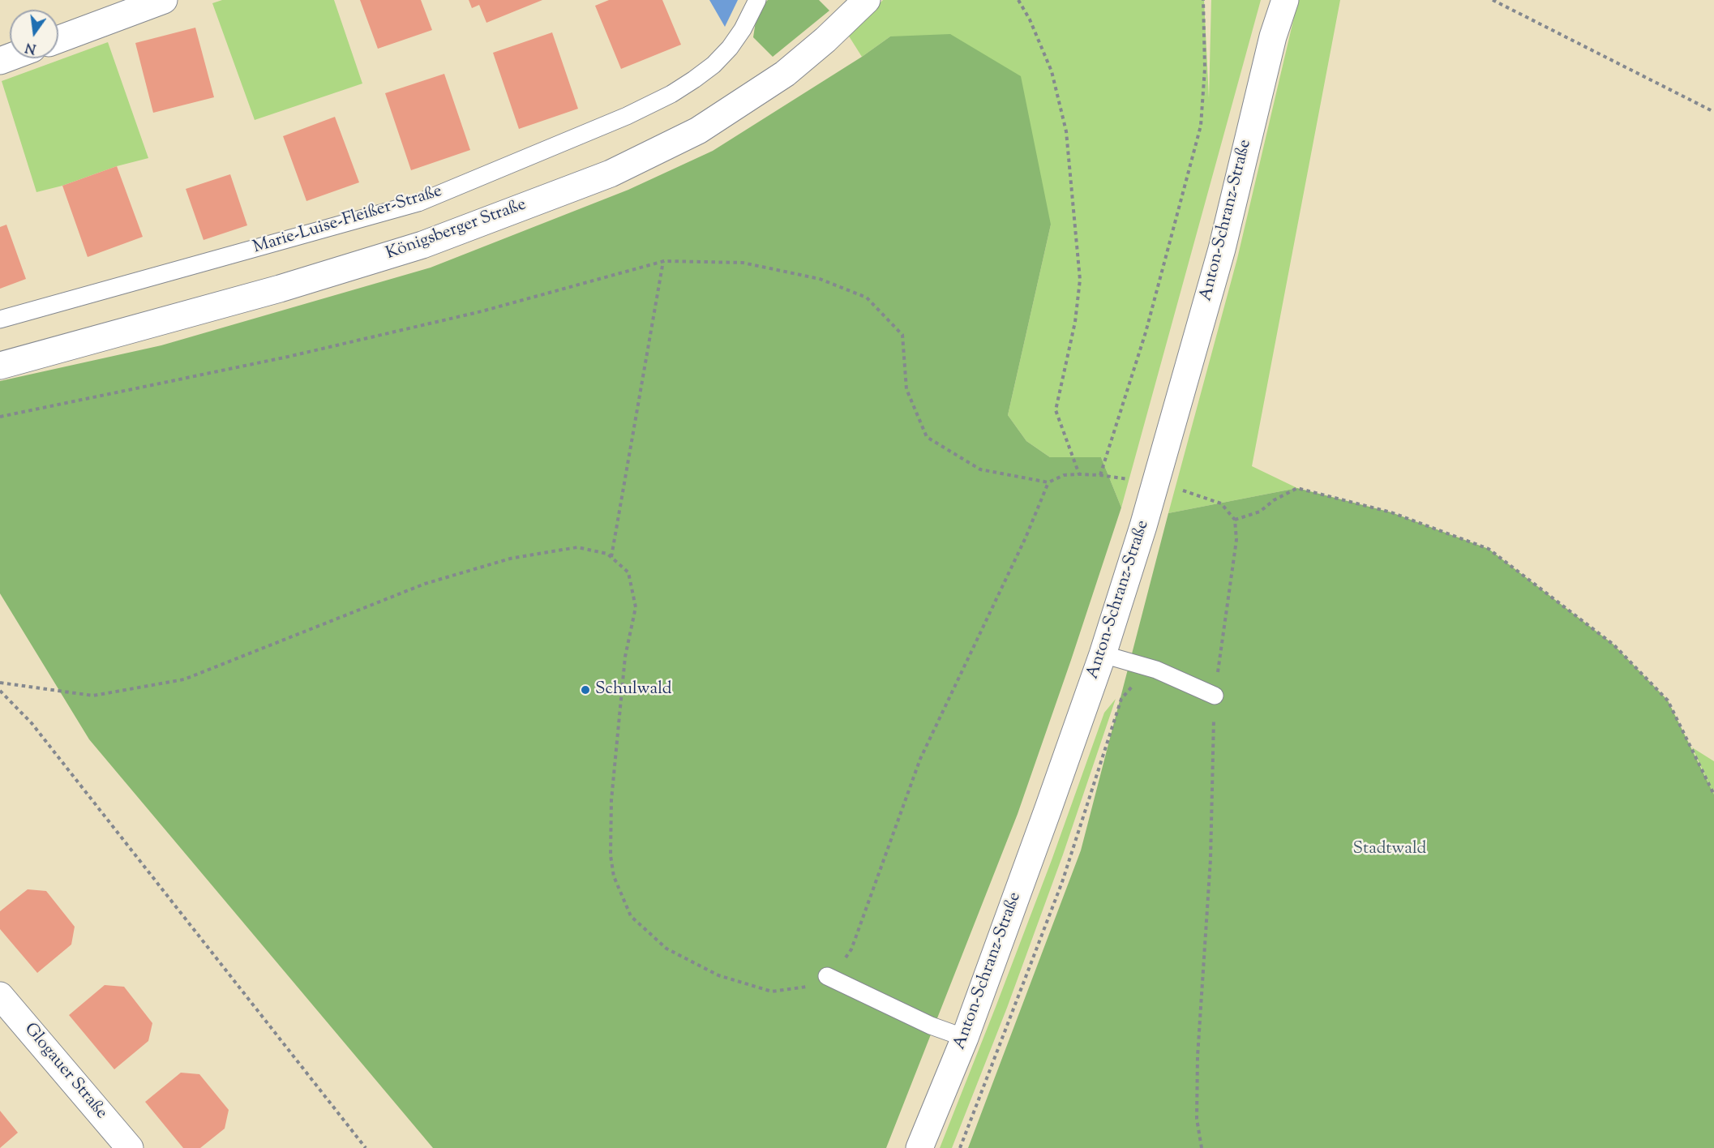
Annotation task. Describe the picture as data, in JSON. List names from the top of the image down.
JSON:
{
  "streets": {
    "street": ["Anton-Schranz-Straße", "Königsberger Straße", "Glogauer Straße"],
    "lane": ["Marie-Luise-Fleißer-Straße"]
  },
  "parks": ["Stadtwald"],
  "places": ["Schulwald"],
  "north": "bottom"
}
